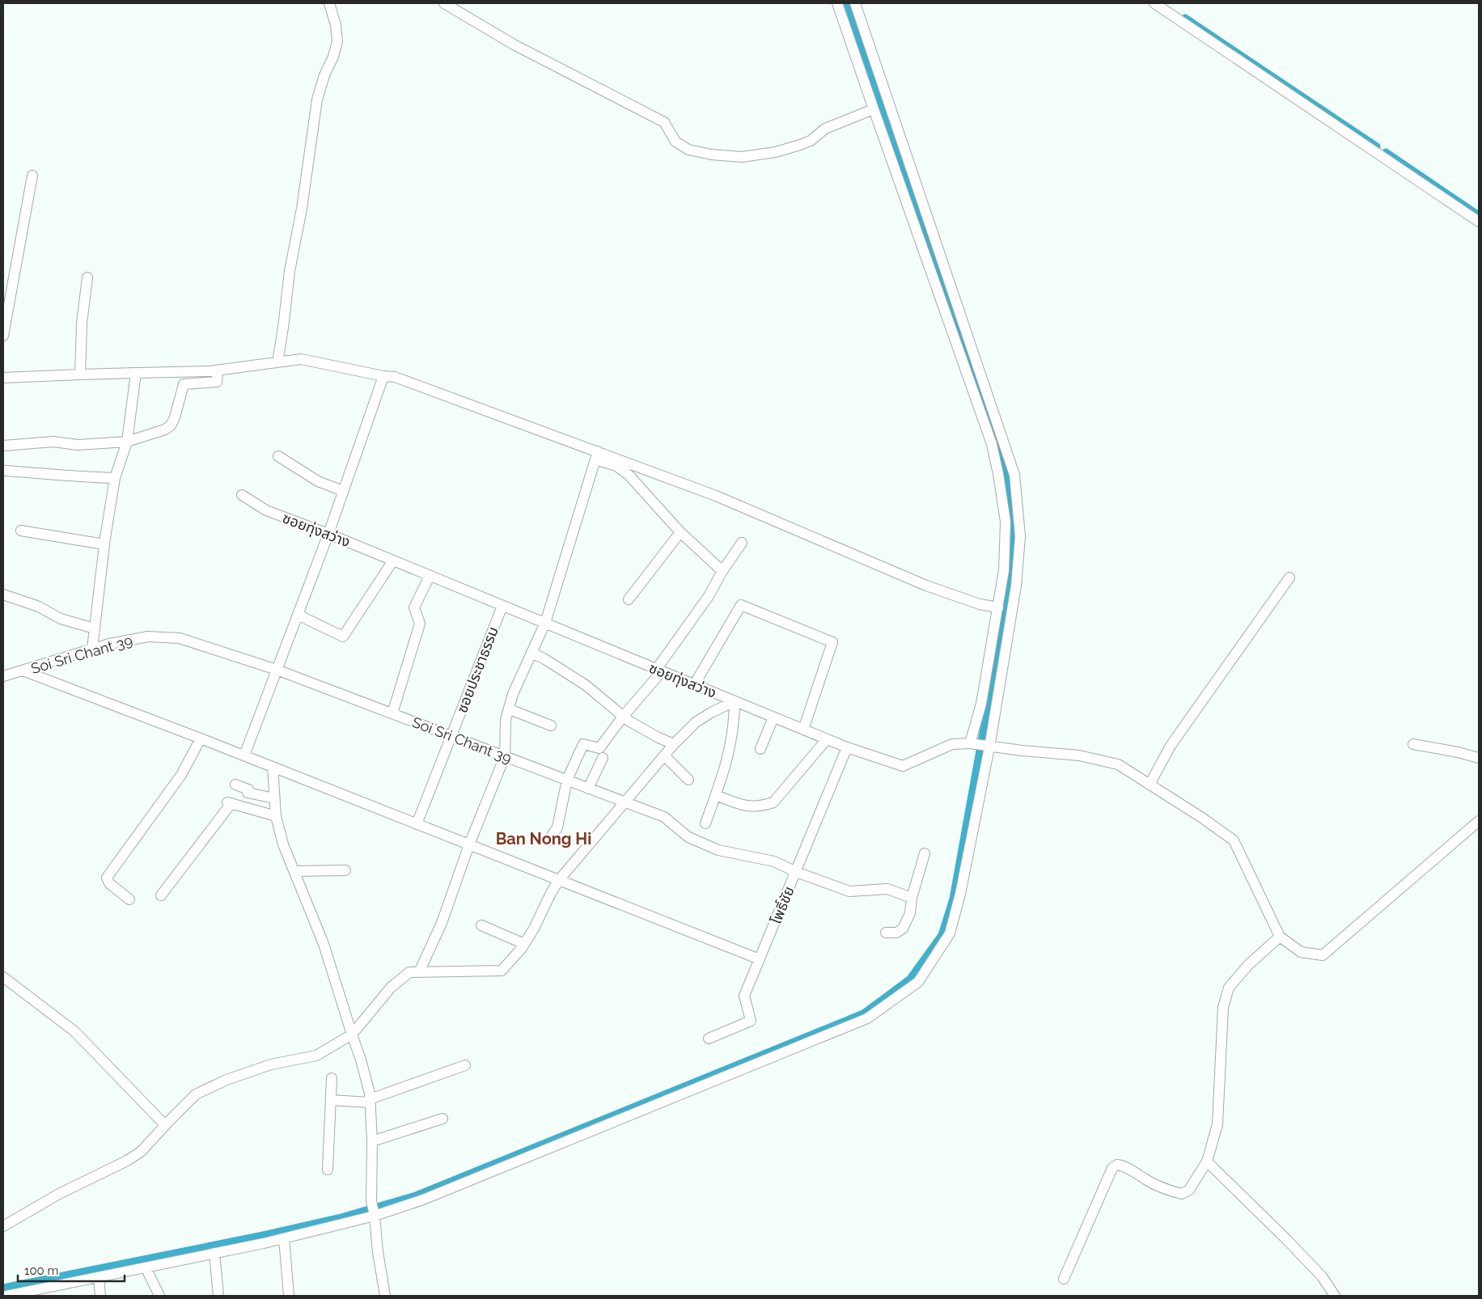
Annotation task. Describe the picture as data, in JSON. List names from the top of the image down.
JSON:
{
  "streets": {
    "street": [
      "ซอยทุ่งสว่าง",
      "Soi Sri Chant 39",
      "ซอยประชาธรรม",
      "โพธิ์ชัย"
    ]
  },
  "crossings": [
    ["ซอยทุ่งสว่าง", "ซอยประชาธรรม"],
    ["ซอยทุ่งสว่าง", "โพธิ์ชัย"],
    ["Soi Sri Chant 39", "ซอยประชาธรรม"],
    ["Soi Sri Chant 39", "โพธิ์ชัย"]
  ],
  "districts": ["Ban Nong Hi"],
  "scale_bar": "100 m"
}
